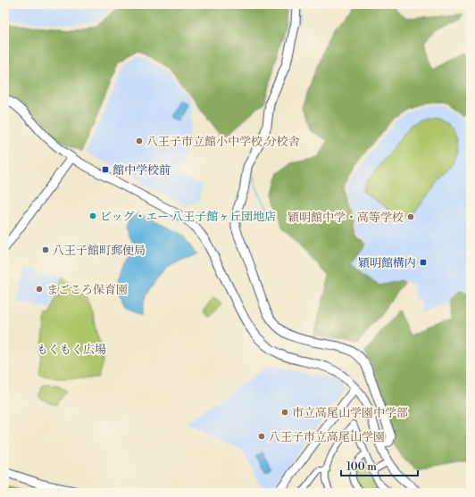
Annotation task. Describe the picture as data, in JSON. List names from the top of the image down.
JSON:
{
  "parks": ["もくもく広場"],
  "places": {
    "other": [
      "八王子市立館小中学校 分校舎",
      "ビッグ・エー 八王子館ヶ丘団地店",
      "穎明館中学・高等学校",
      "八王子館町郵便局",
      "まごころ保育園",
      "市立高尾山学園中学部",
      "八王子市立高尾山学園"
    ],
    "transit": ["館中学校前", "穎明館構内"]
  },
  "scale_bar": "100 m"
}
